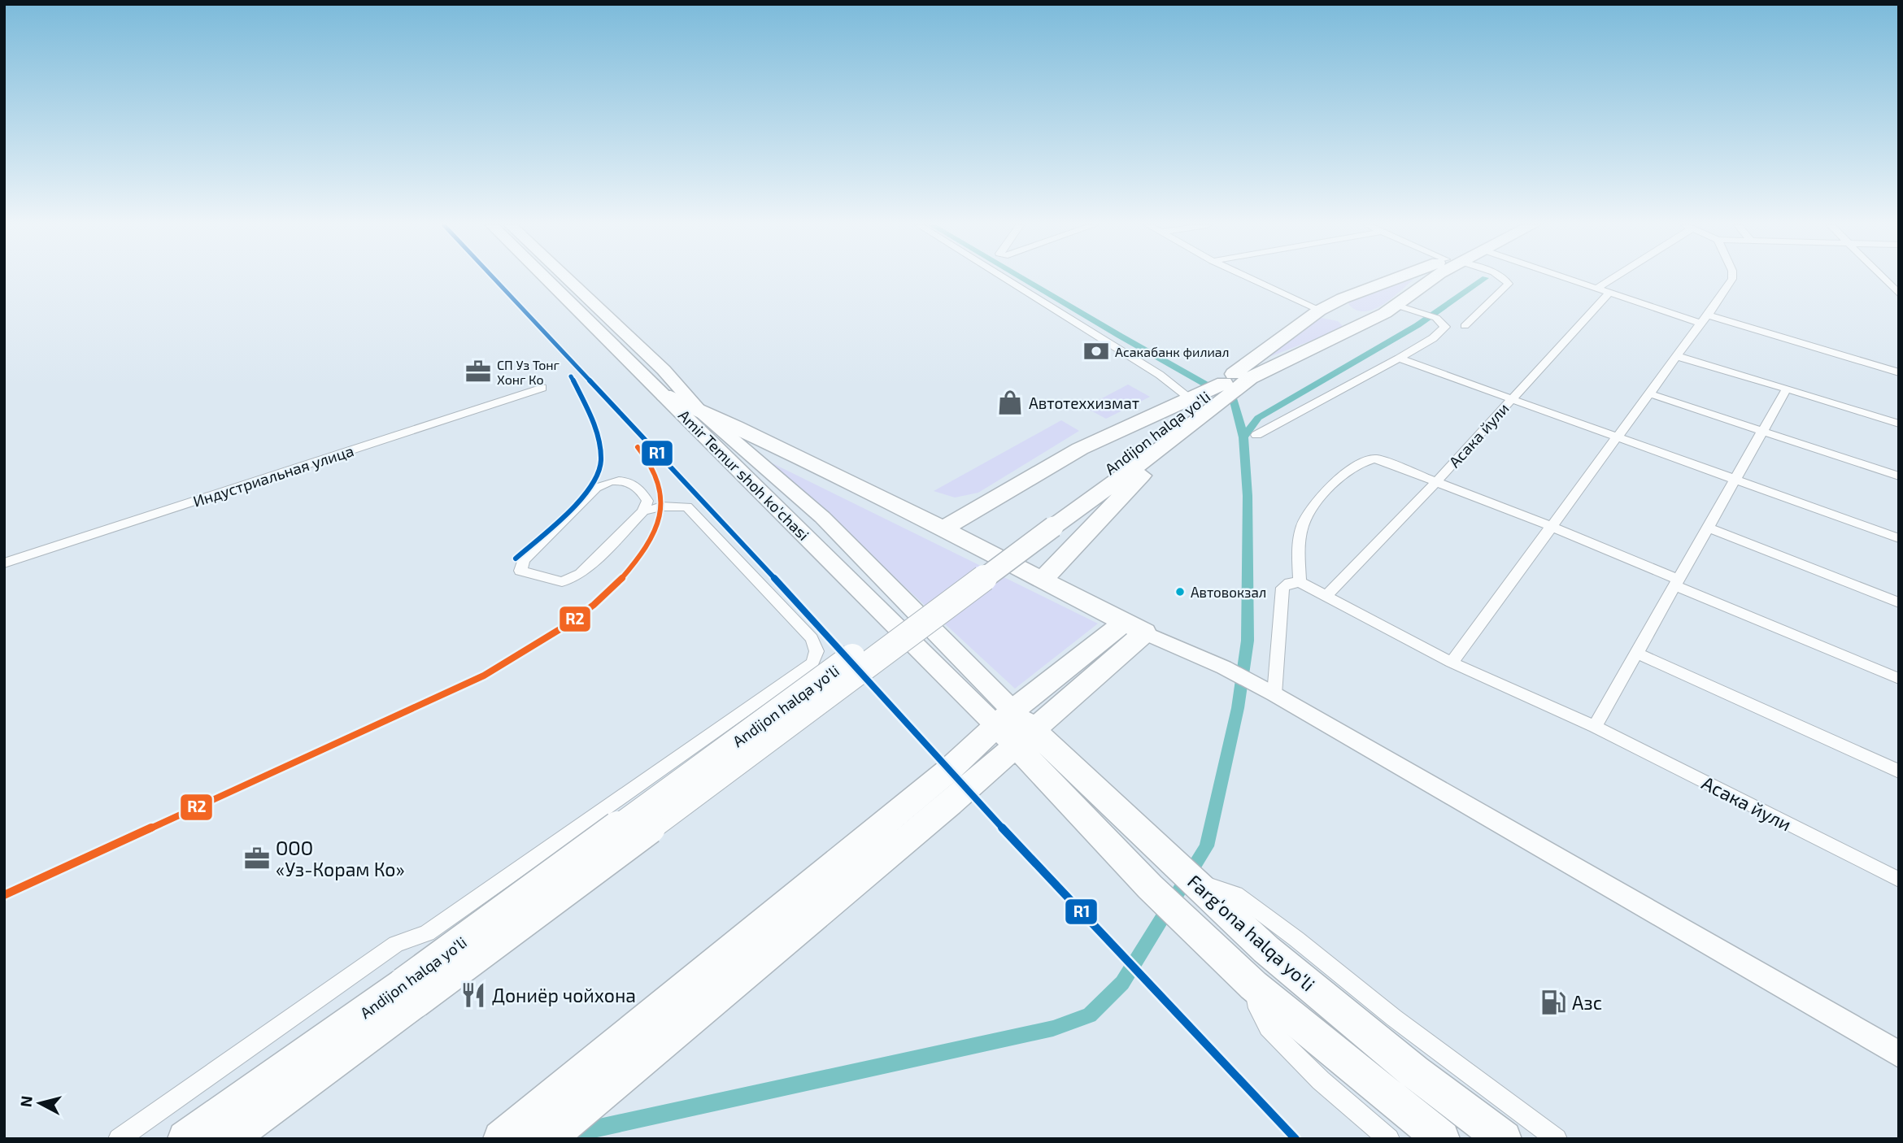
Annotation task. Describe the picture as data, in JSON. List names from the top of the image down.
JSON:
{
  "streets": {
    "highway": ["Andijon halqa yo‘li", "Farg‘ona halqa yo‘li"],
    "main road": ["Amir Temur shoh ko'chasi"],
    "street": ["Асака йули", "Индустриальная улица"]
  },
  "crossings": [
    ["Amir Temur shoh ko'chasi", "Farg‘ona halqa yo‘li"]
  ],
  "places": {
    "bank": ["Асакабанк филиал"],
    "office": ["СП Уз Тонг Хонг Ко", "ООО «Уз-Корам Ко»"],
    "shop": ["Автотеххизмат"],
    "other": ["Автовокзал"],
    "restaurant": ["Дониёр чойхона"],
    "fuel station": ["Азс"]
  },
  "lines": ["transit line R1", "transit line R2"],
  "north": "left"
}
